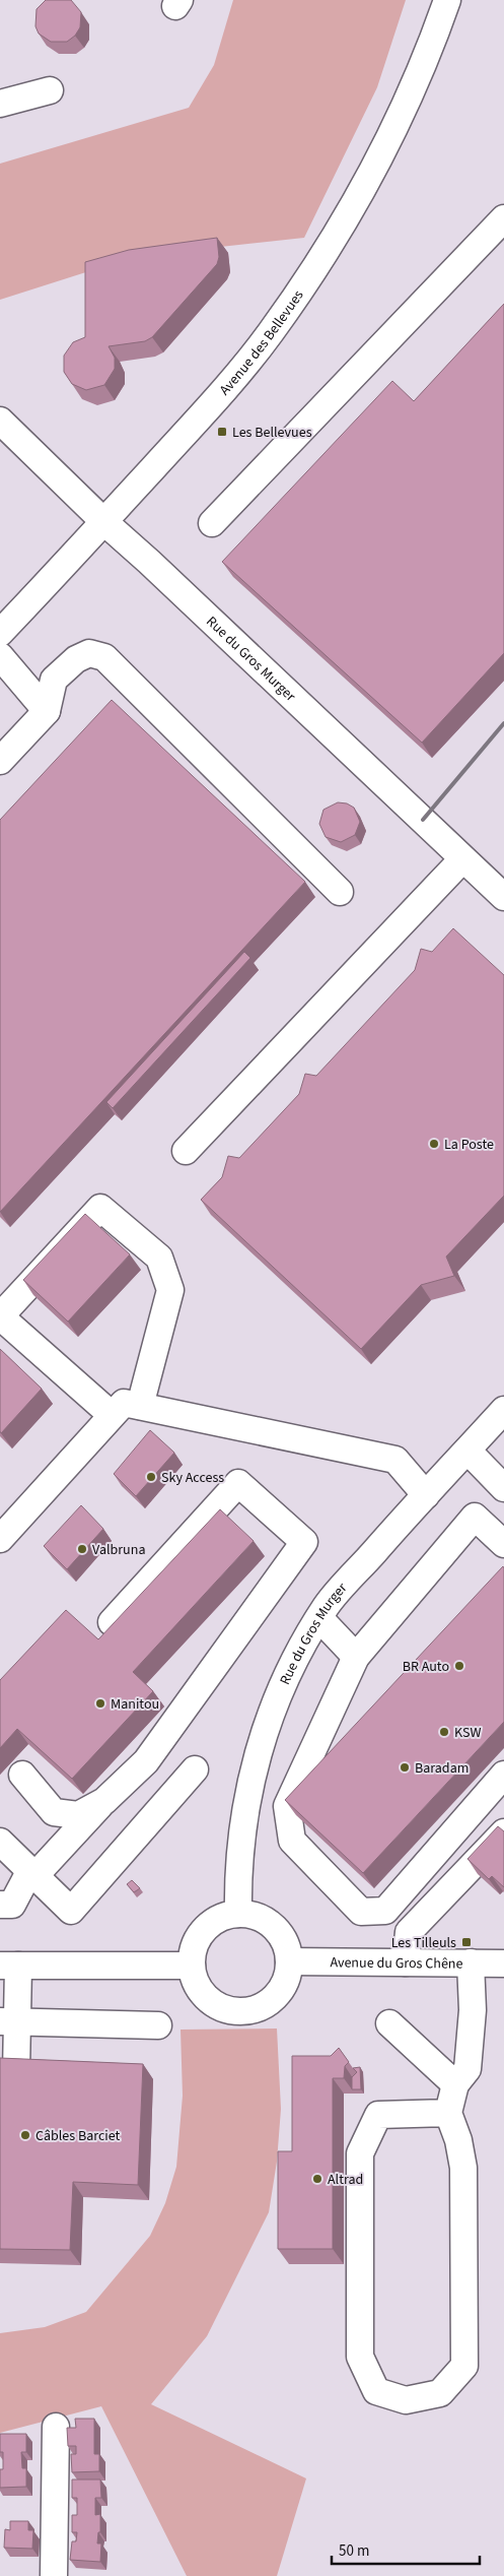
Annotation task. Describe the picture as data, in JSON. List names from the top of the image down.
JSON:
{
  "streets": {
    "street": ["Avenue des Bellevues", "Rue du Gros Murger", "Avenue du Gros Chêne"]
  },
  "crossings": [
    ["Avenue des Bellevues", "Rue du Gros Murger"],
    ["Rue du Gros Murger", "Avenue du Gros Chêne"]
  ],
  "places": {
    "transit": ["Les Bellevues", "Les Tilleuls"],
    "other": [
      "La Poste",
      "Sky Access",
      "Valbruna",
      "BR Auto",
      "Manitou",
      "KSW",
      "Baradam",
      "Câbles Barciet",
      "Altrad"
    ]
  },
  "scale_bar": "50 m"
}
